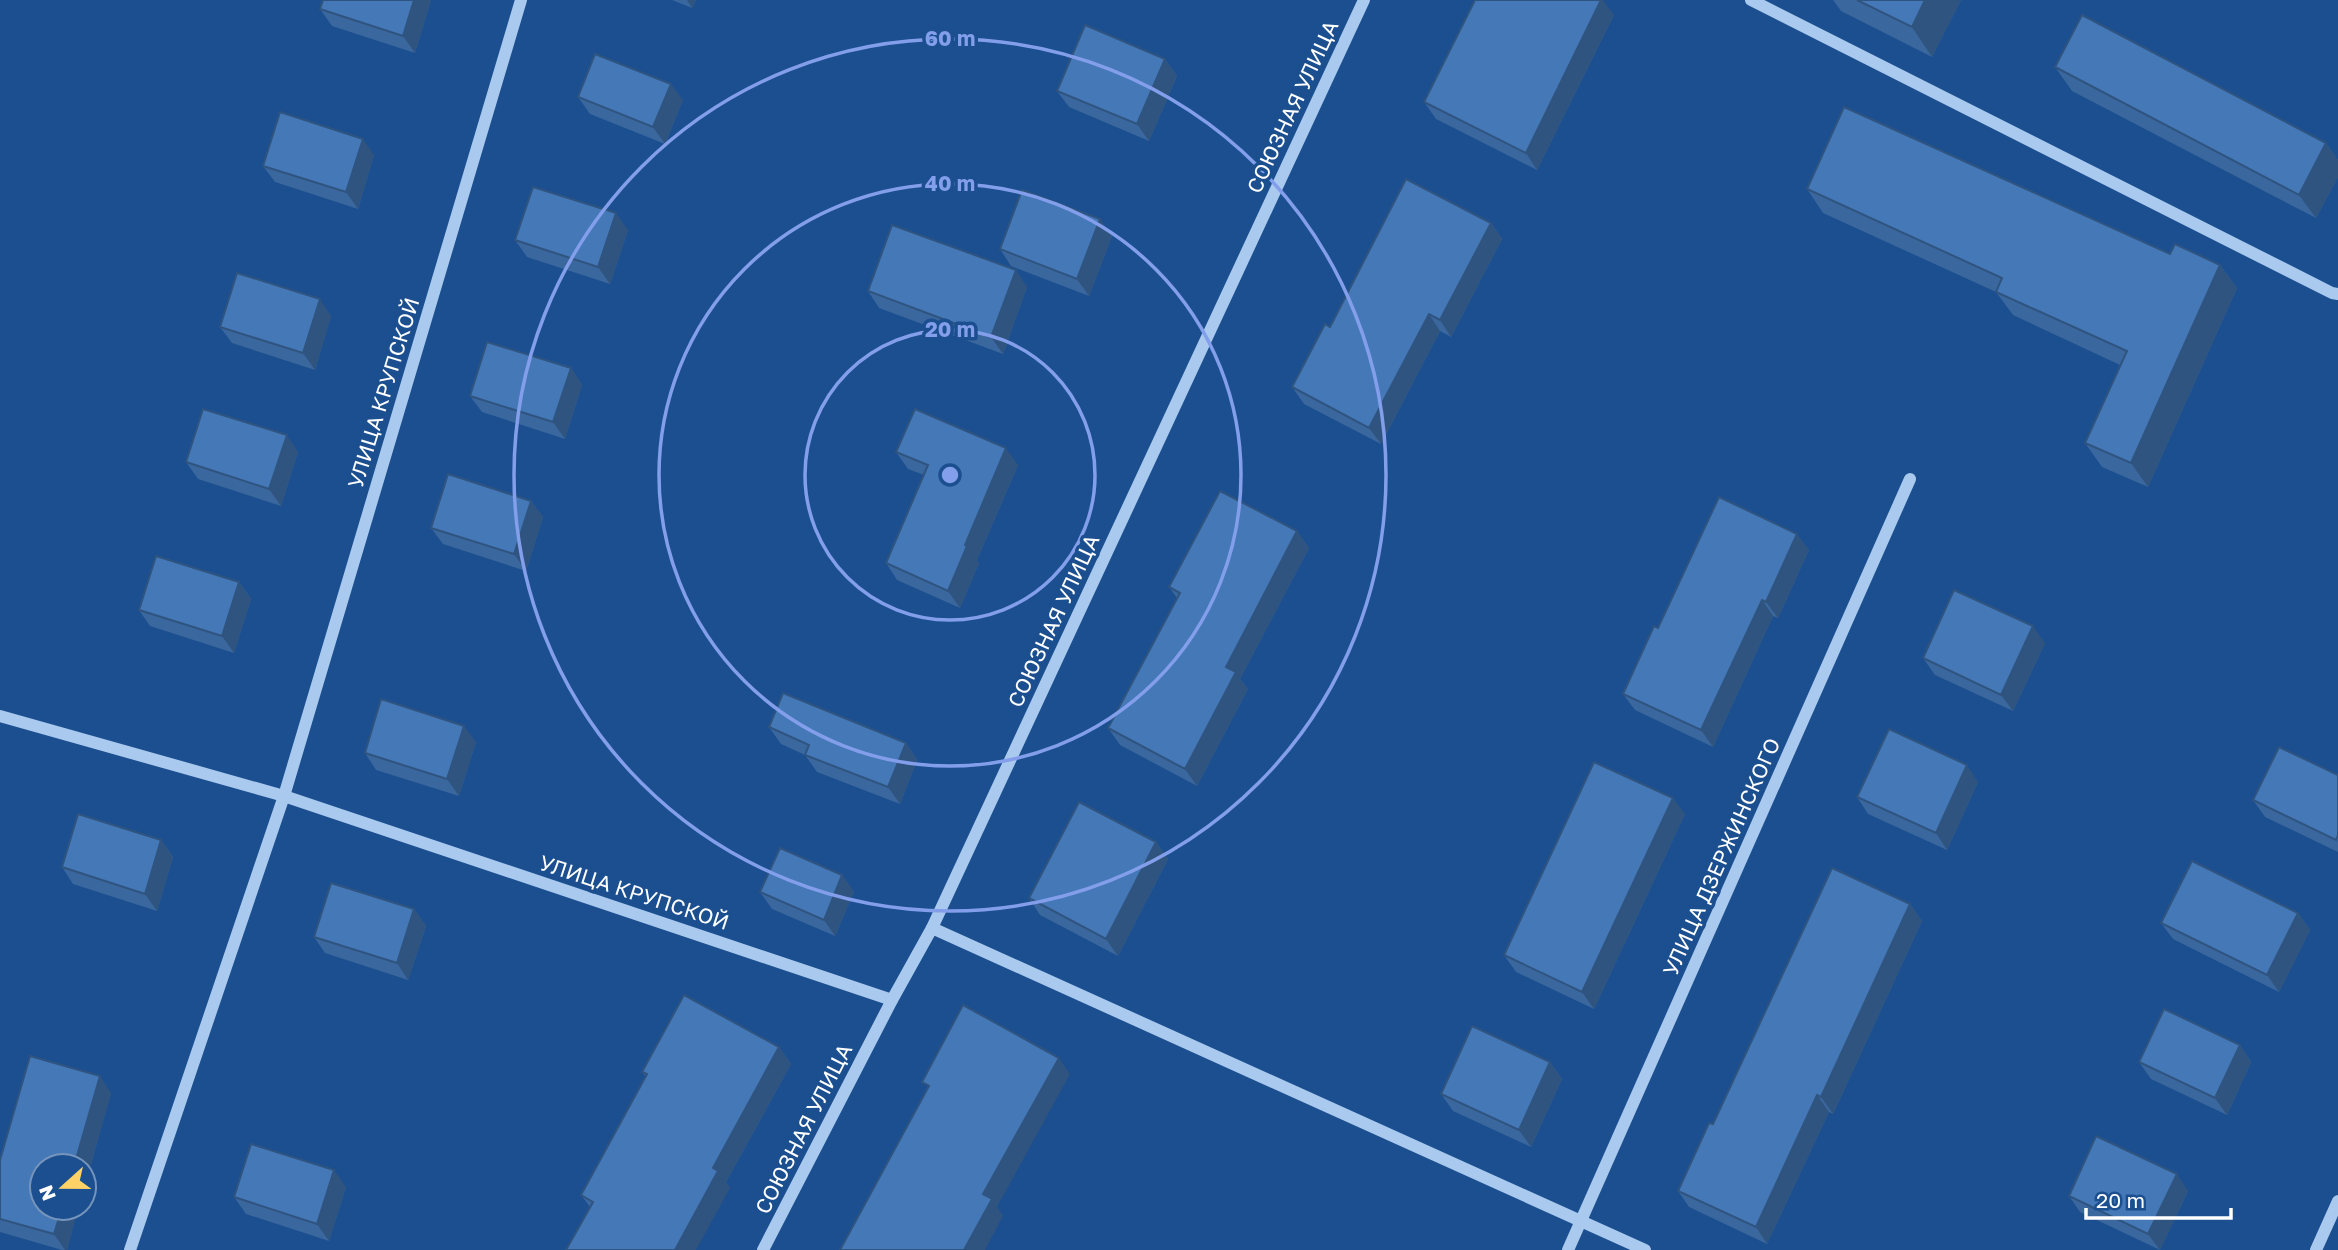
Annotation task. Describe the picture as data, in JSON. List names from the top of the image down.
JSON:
{
  "streets": {
    "street": ["СОЮЗНАЯ УЛИЦА", "УЛИЦА КРУПСКОЙ", "УЛИЦА ДЗЕРЖИНСКОГО"]
  },
  "crossings": [
    ["СОЮЗНАЯ УЛИЦА", "УЛИЦА КРУПСКОЙ"]
  ],
  "scale_bar": "20 m",
  "north": "left",
  "rings": ["60 m", "40 m", "20 m"]
}
